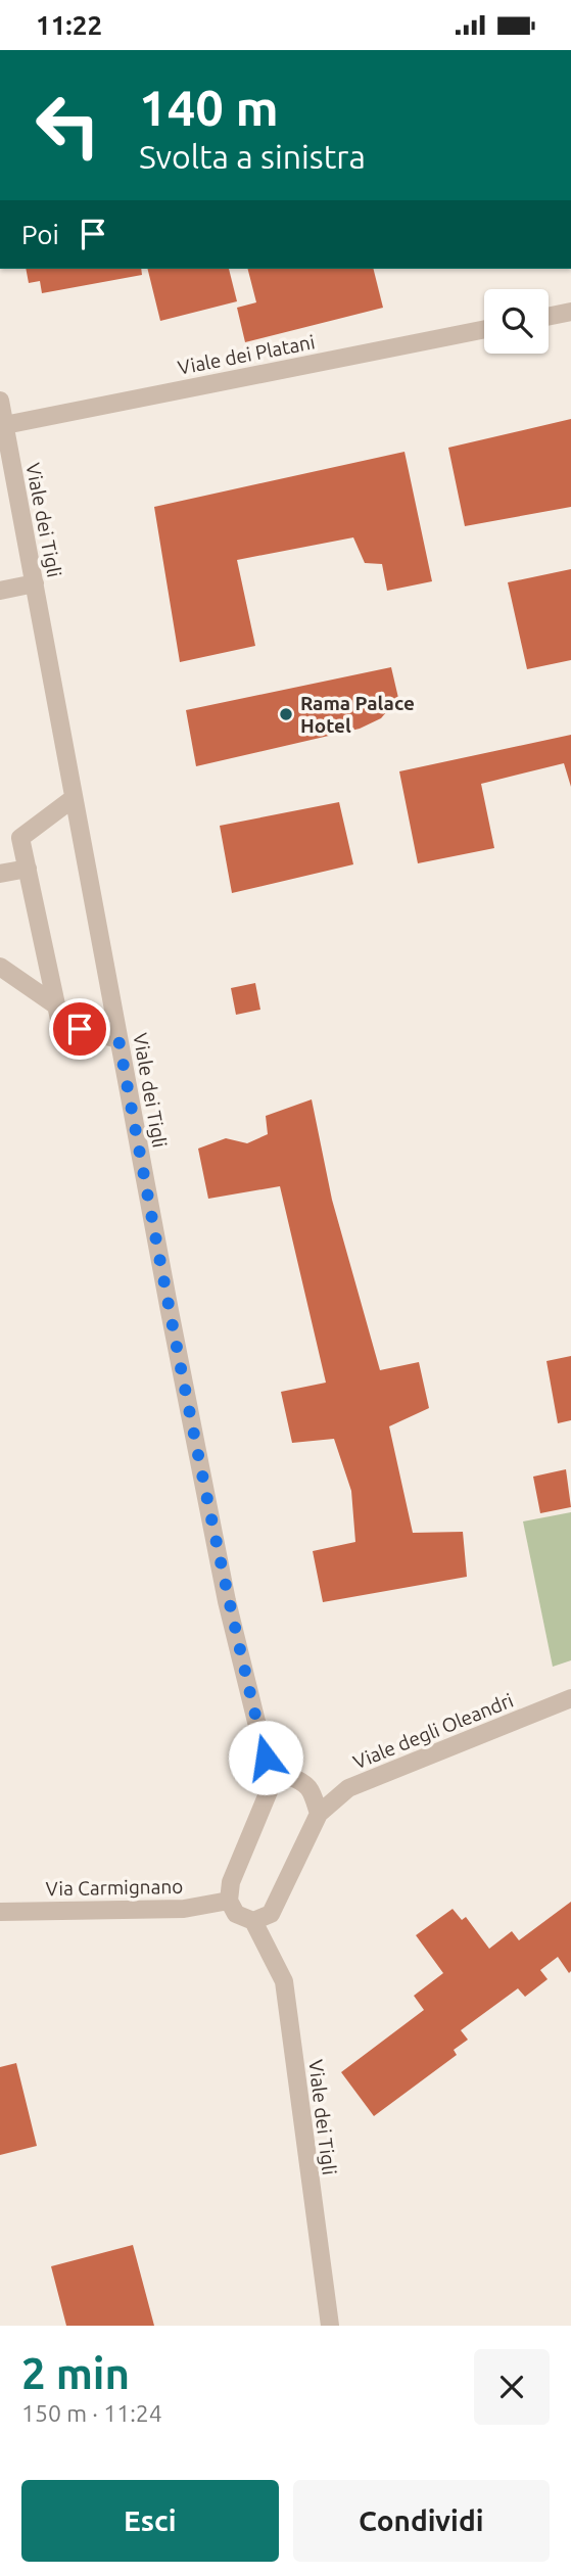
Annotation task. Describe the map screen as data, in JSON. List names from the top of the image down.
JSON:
{
  "streets": {
    "street": [
      "Viale dei Platani",
      "Viale dei Tigli",
      "Viale degli Oleandri",
      "Via Carmignano"
    ]
  },
  "crossings": [
    ["Viale dei Platani", "Viale dei Tigli"]
  ],
  "places": ["Rama Palace Hotel"],
  "page": {
    "status": "11:22",
    "turn": ["140 m", "Svolta a sinistra"],
    "then": "Poi",
    "heading": ["2 min", "150 m · 11:24"],
    "buttons": ["Esci", "Condividi"]
  }
}
